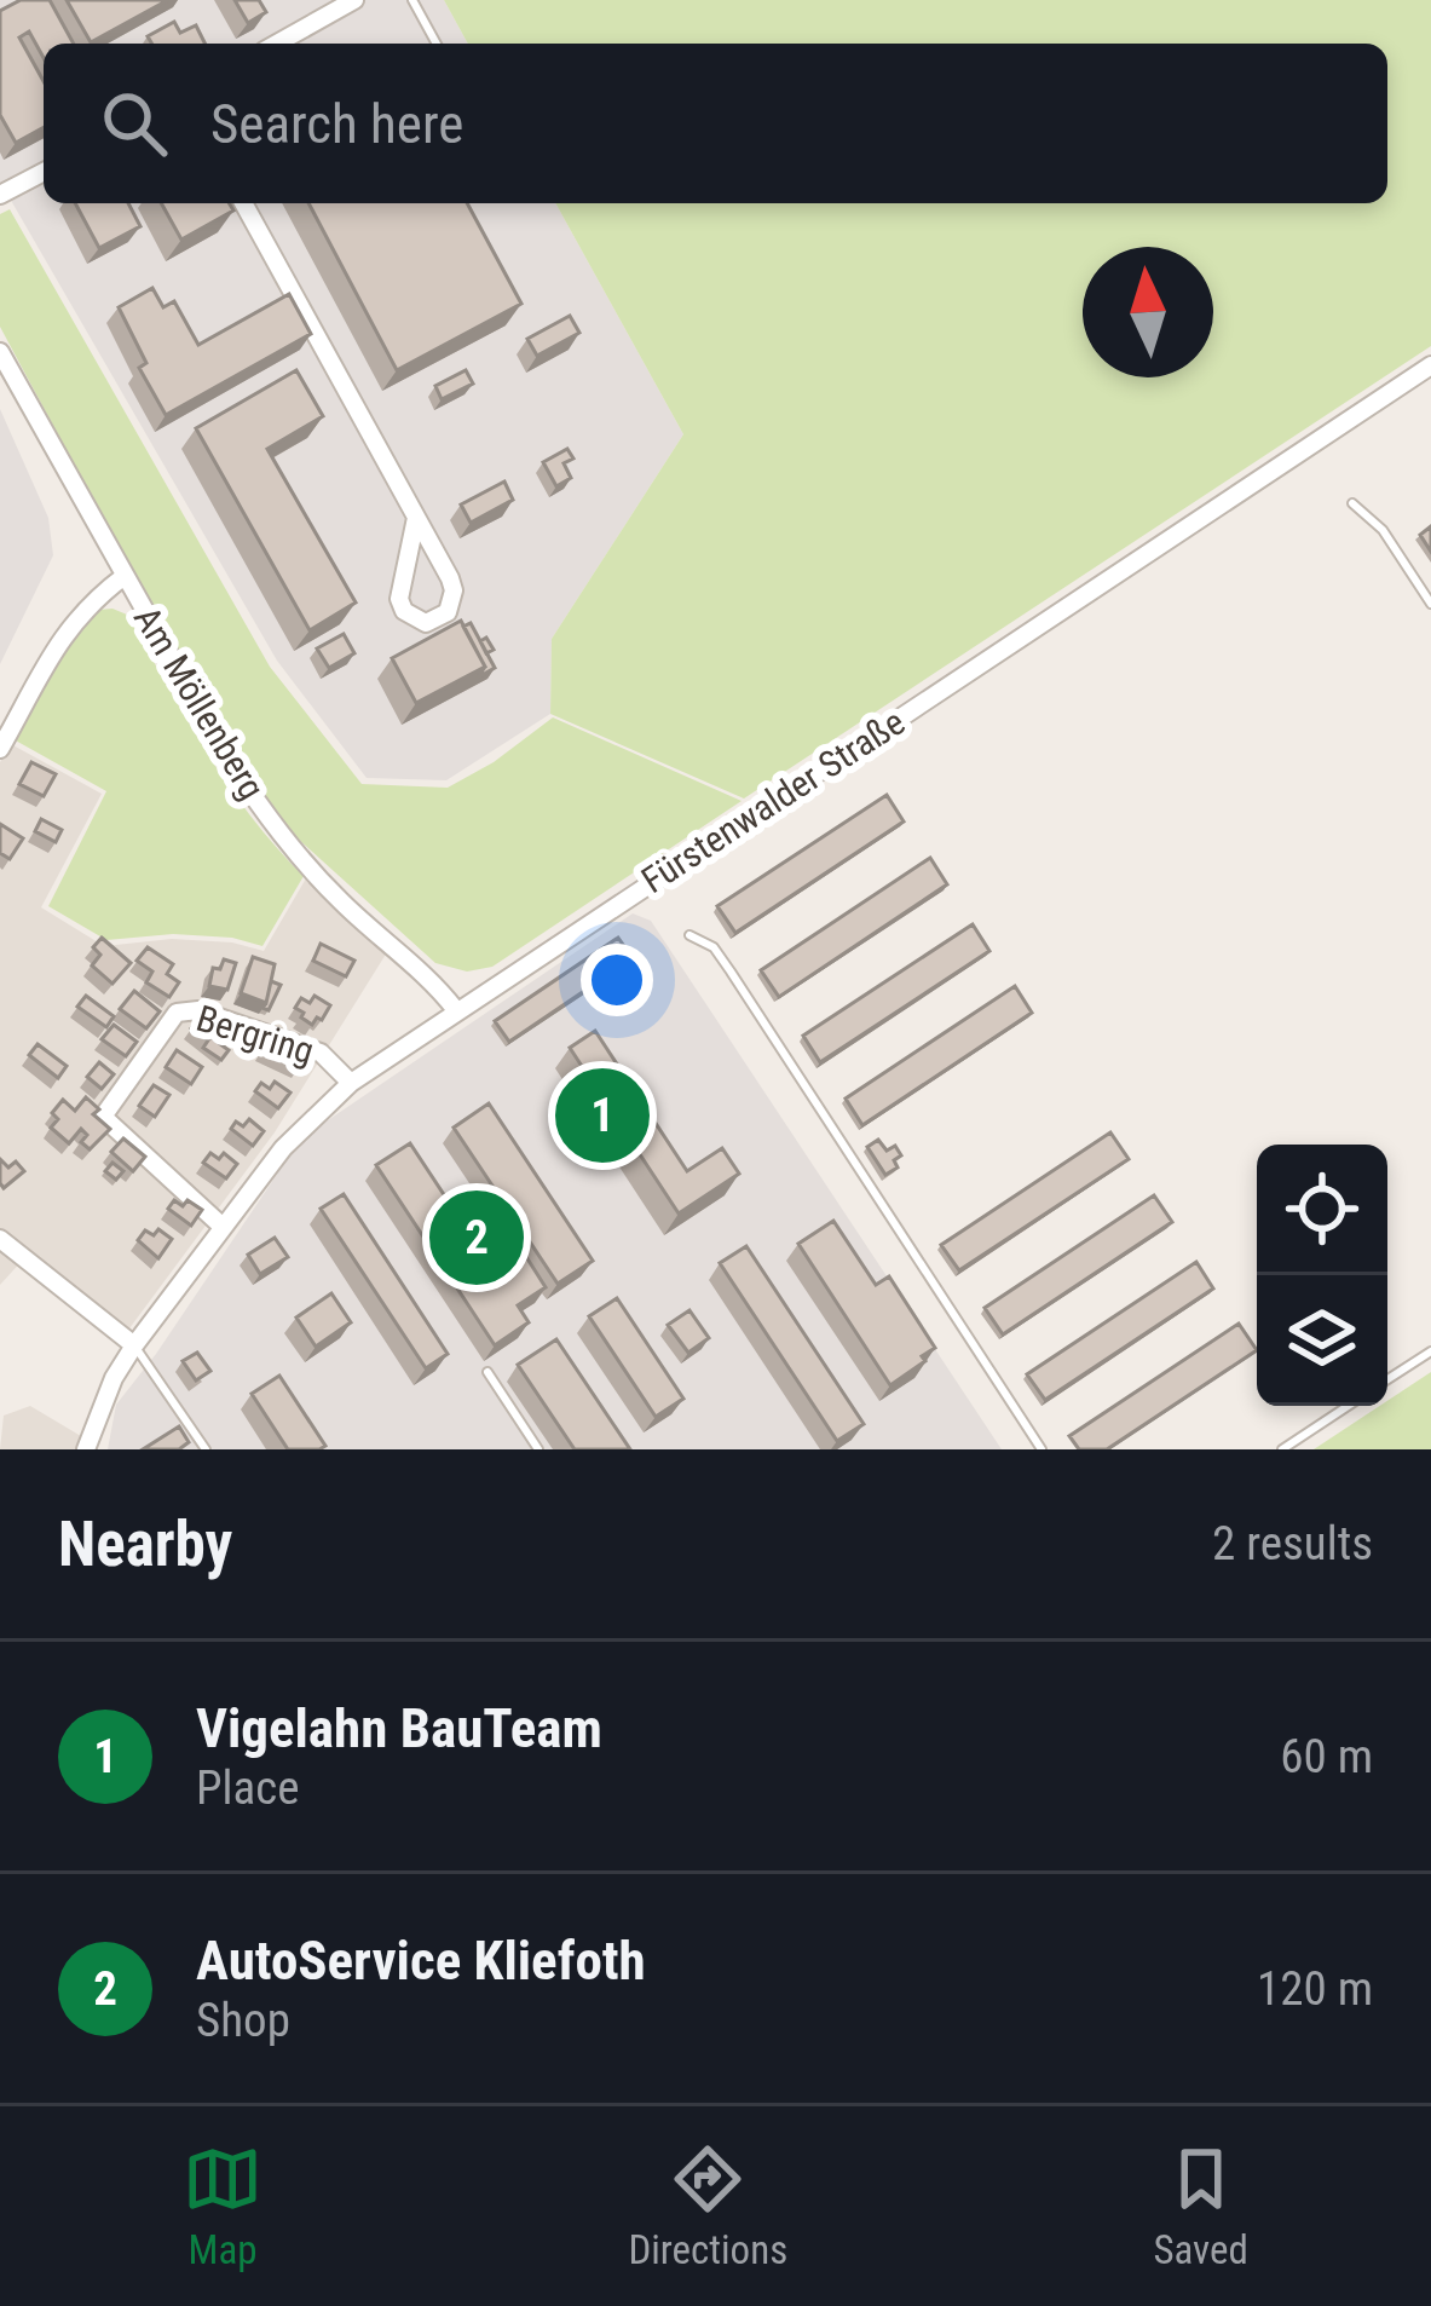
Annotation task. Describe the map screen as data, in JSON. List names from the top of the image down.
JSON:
{
  "streets": {
    "street": ["Am Möllenberg", "Fürstenwalder Straße", "Bergring"]
  },
  "crossings": [
    ["Am Möllenberg", "Fürstenwalder Straße"],
    ["Fürstenwalder Straße", "Bergring"]
  ],
  "north": "top",
  "page": {
    "search": "Search here",
    "pins": ["1", "2"],
    "heading": ["Nearby", "2 results"],
    "list": [
      {
        "mark": "1",
        "name": "Vigelahn BauTeam",
        "note": "Place",
        "value": "60 m"
      },
      {
        "mark": "2",
        "name": "AutoService Kliefoth",
        "note": "Shop",
        "value": "120 m"
      }
    ],
    "nav": ["Map", "Directions", "Saved"]
  }
}
